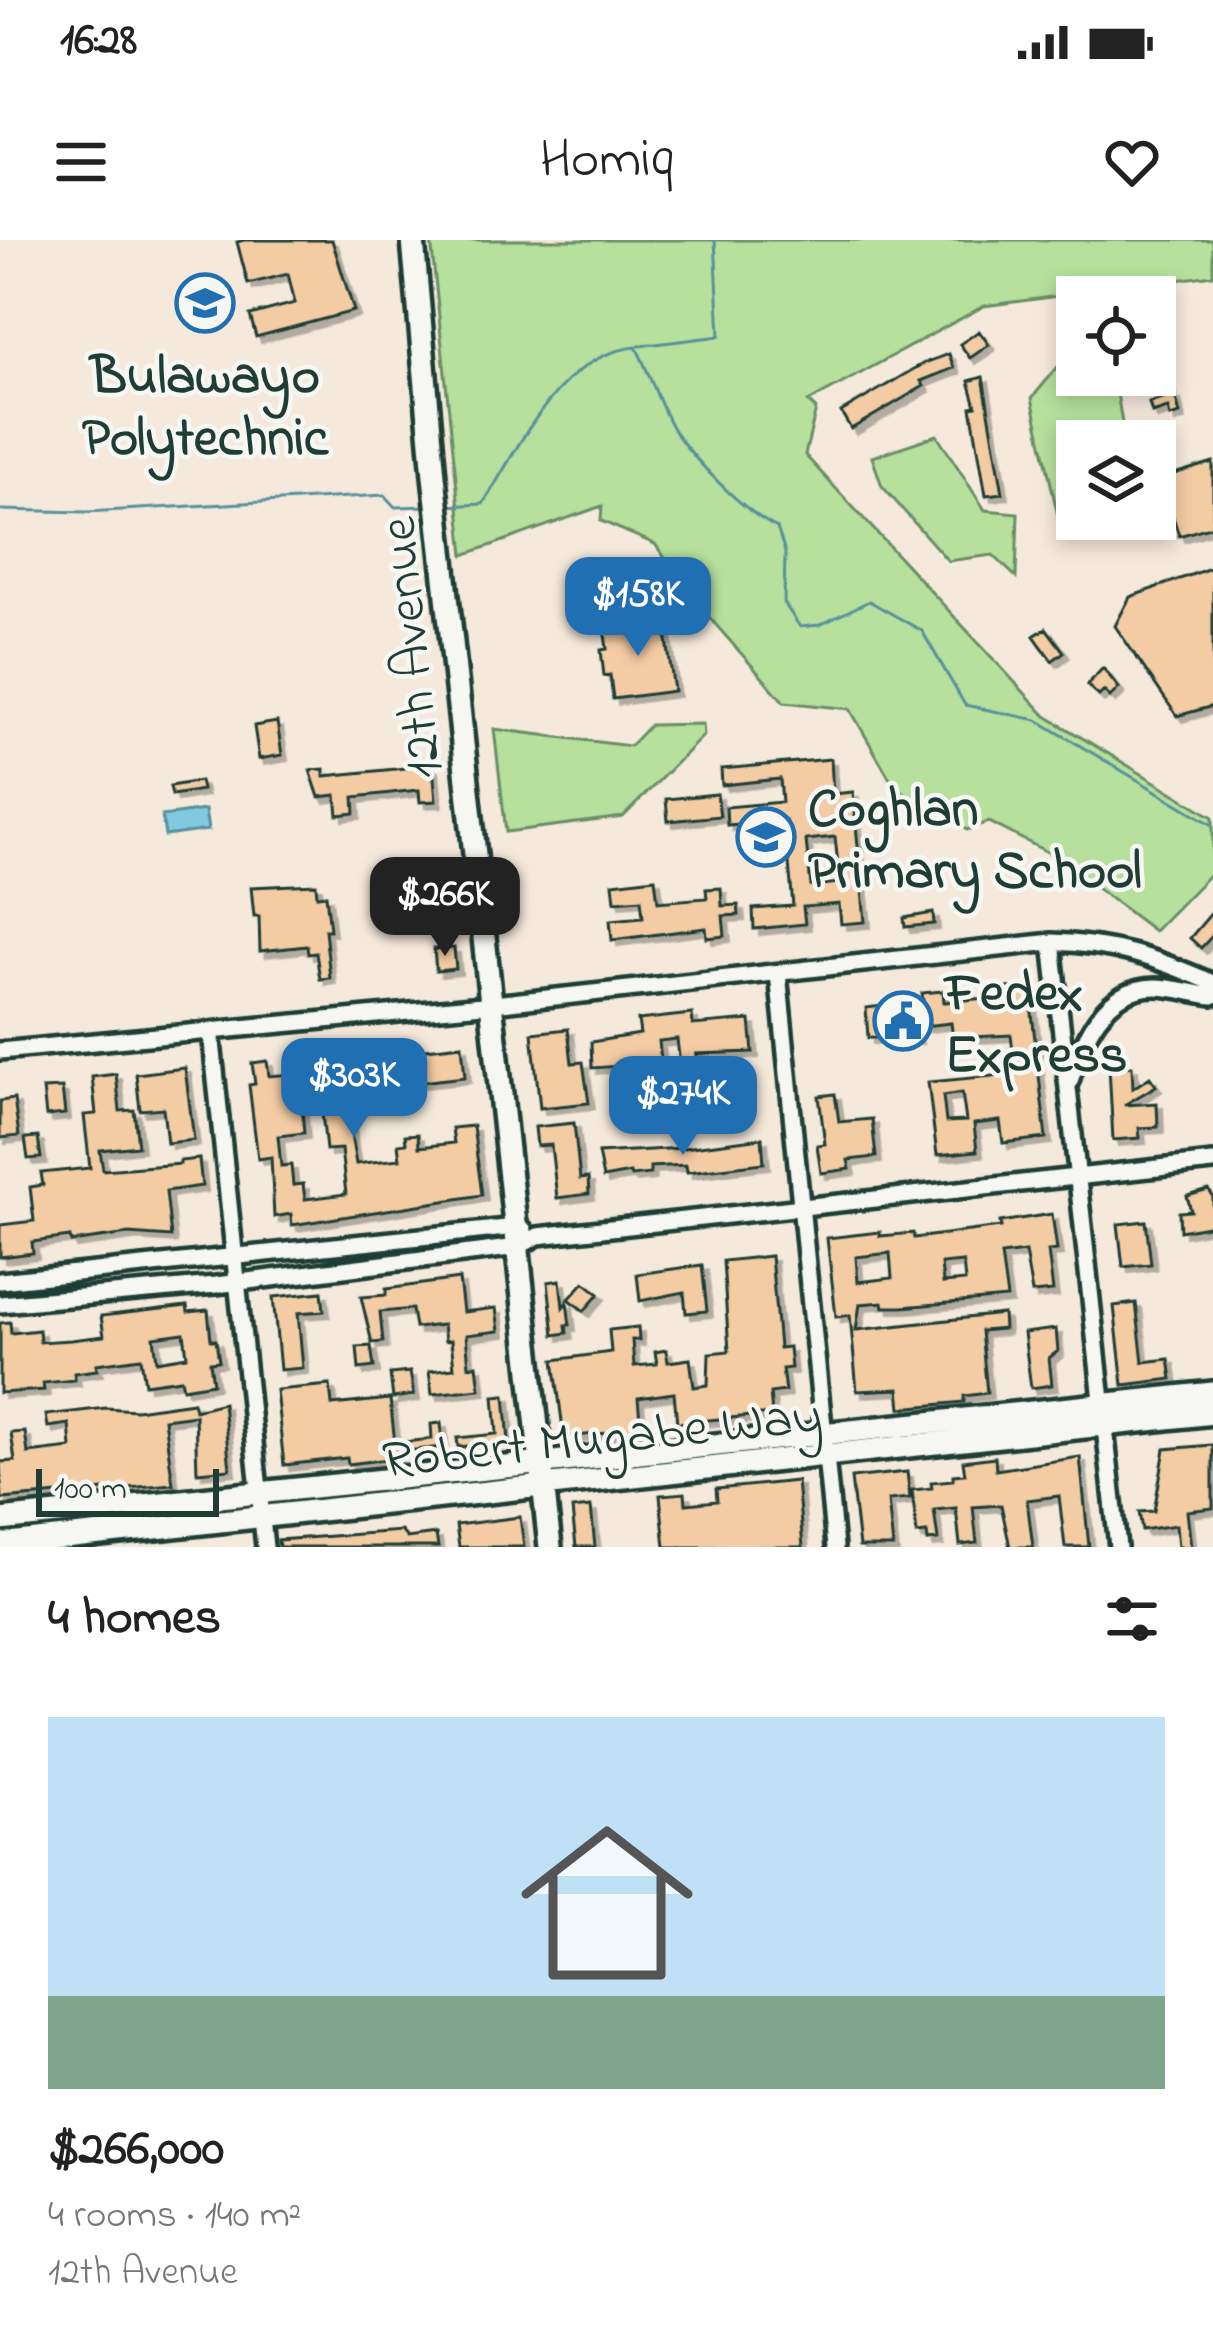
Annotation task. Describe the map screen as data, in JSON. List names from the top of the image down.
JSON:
{
  "streets": {
    "main road": ["12th Avenue", "Robert Mugabe Way"]
  },
  "crossings": [
    ["12th Avenue", "Robert Mugabe Way"]
  ],
  "places": {
    "school or university": ["Bulawayo Polytechnic", "Coghlan Primary School"],
    "public building": ["Fedex Express"]
  },
  "scale_bar": "100 m",
  "page": {
    "status": "16:28",
    "header": "Homiq",
    "price": [
      "$158K",
      "$266K",
      "$303K",
      "$274K"
    ],
    "scale": "100 m",
    "heading": "4 homes",
    "list": [
      {
        "name": "$266,000",
        "note": "4 rooms · 140 m² · 12th Avenue"
      }
    ]
  }
}
